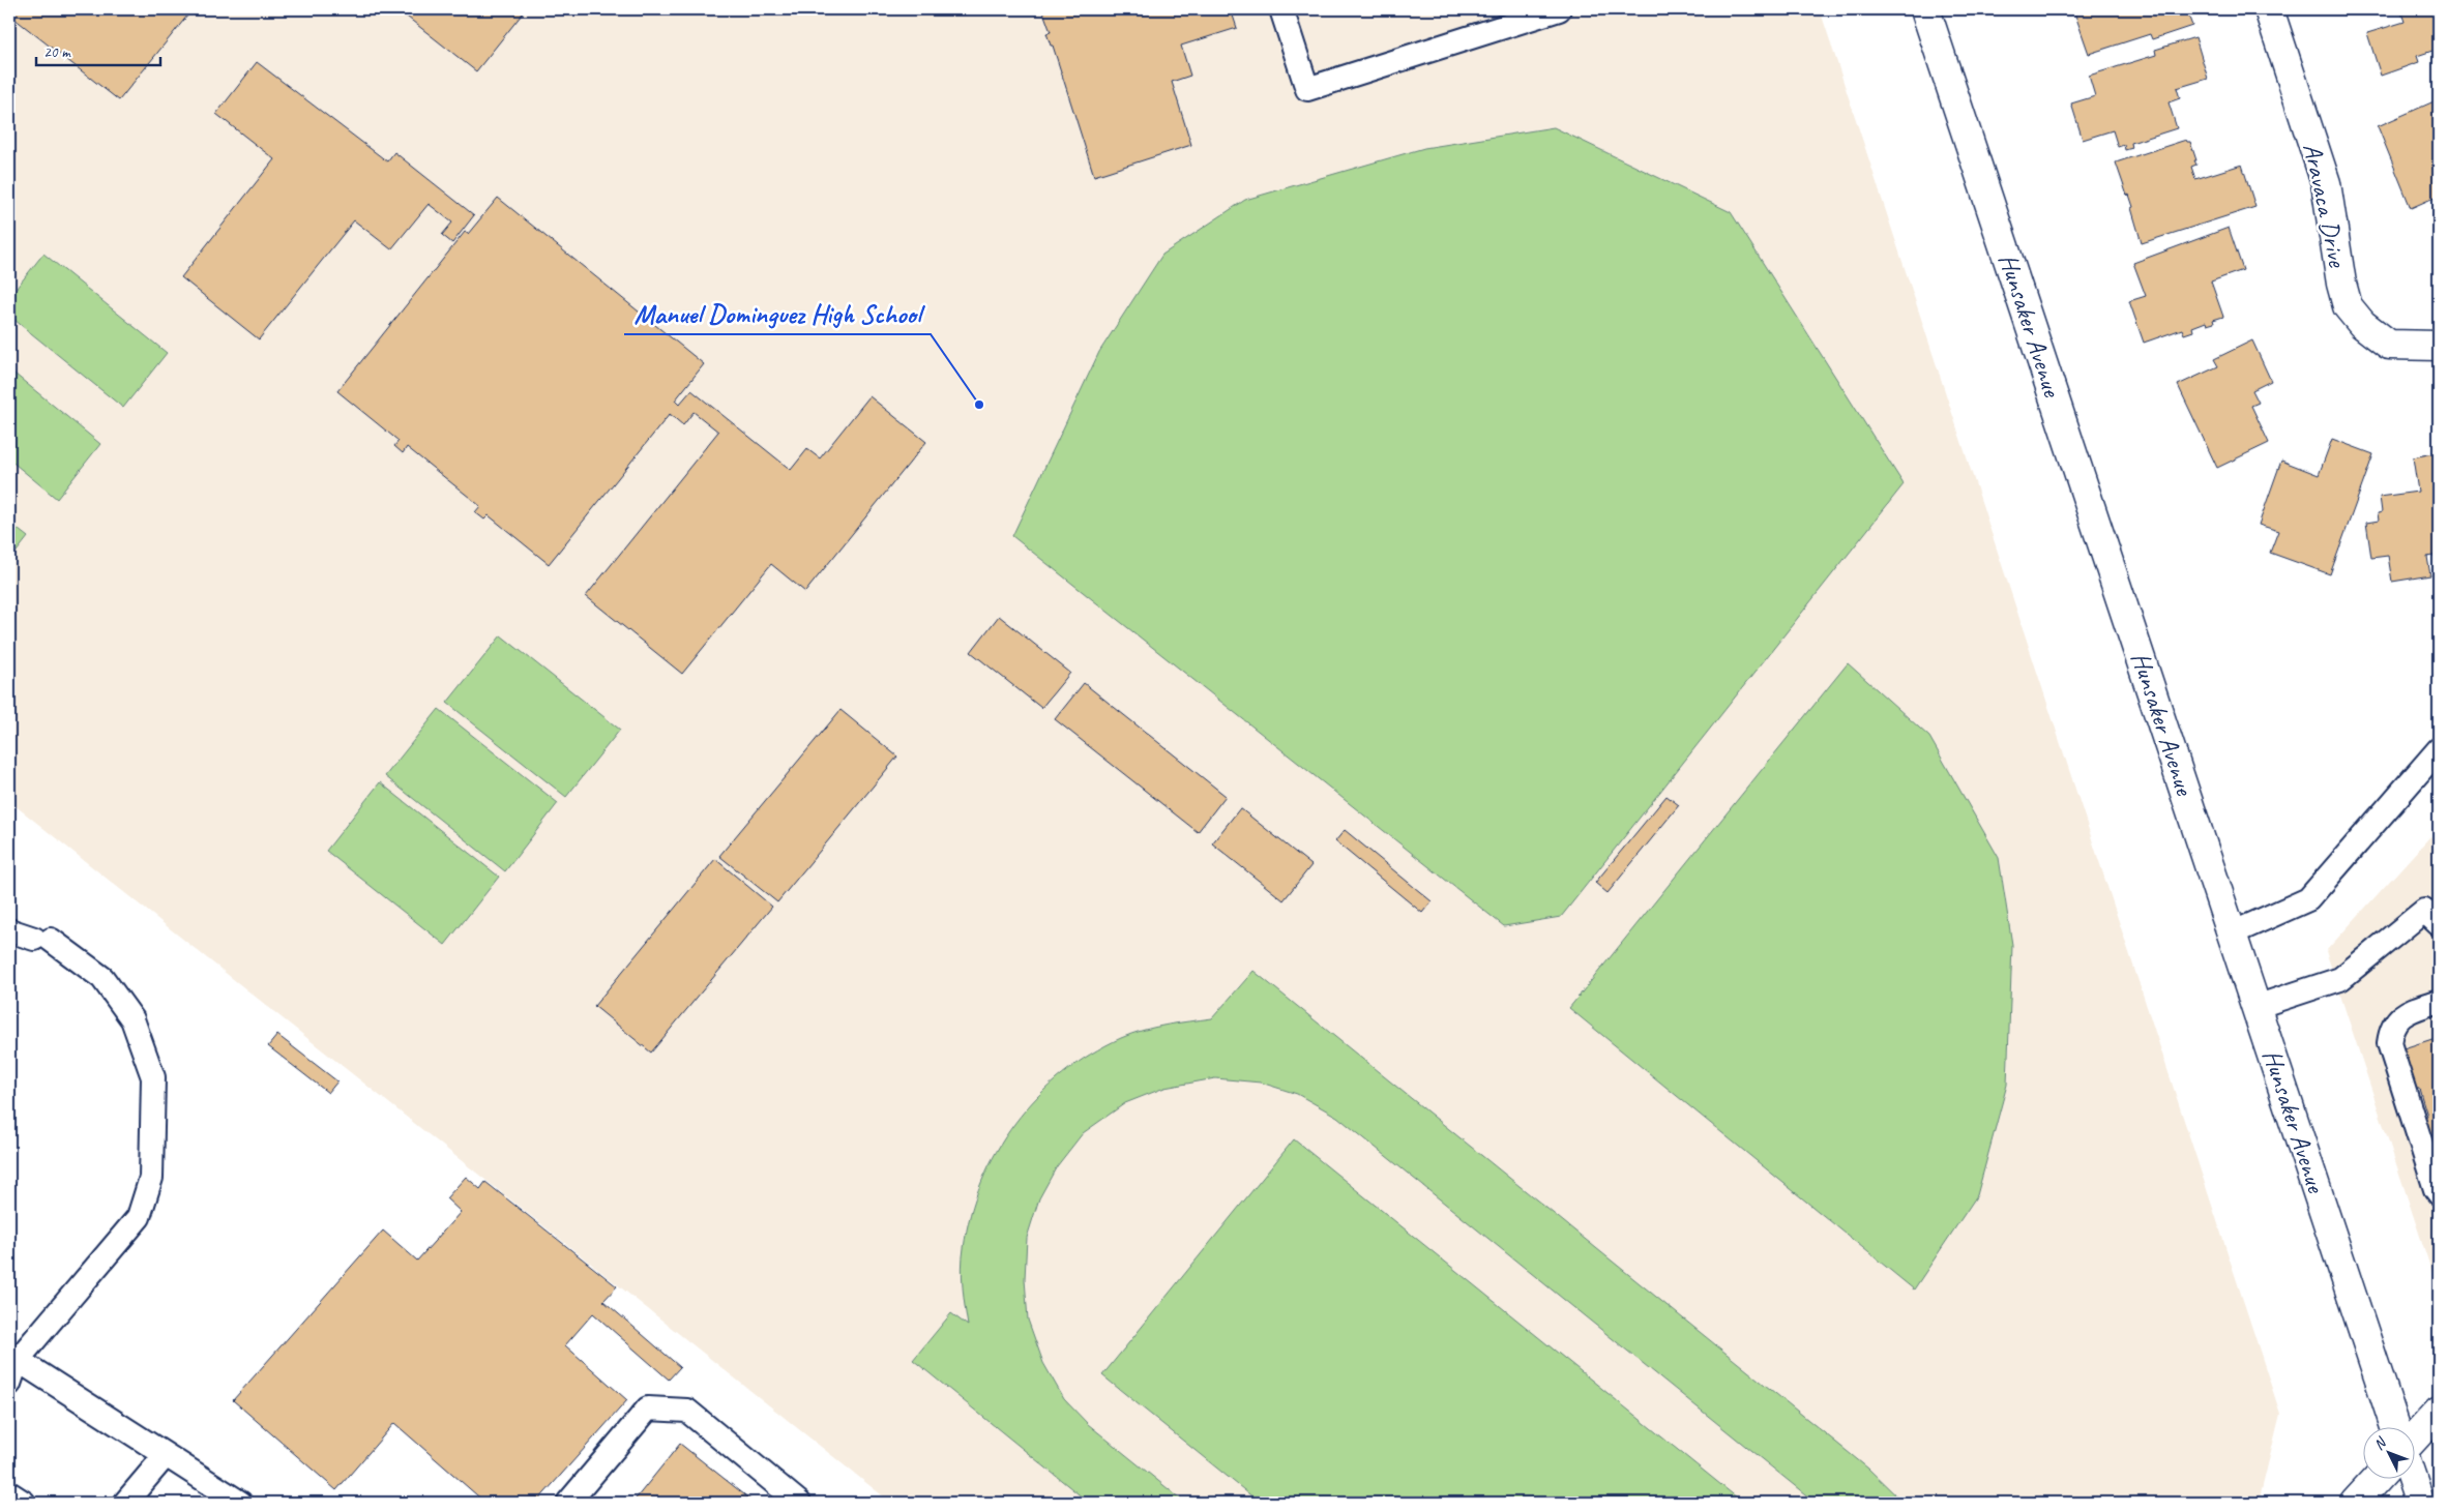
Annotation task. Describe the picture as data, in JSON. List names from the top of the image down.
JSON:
{
  "streets": {
    "street": ["Aravaca Drive", "Hunsaker Avenue"]
  },
  "places": ["Manuel Dominguez High School"],
  "scale_bar": "20 m",
  "north": "top left"
}
